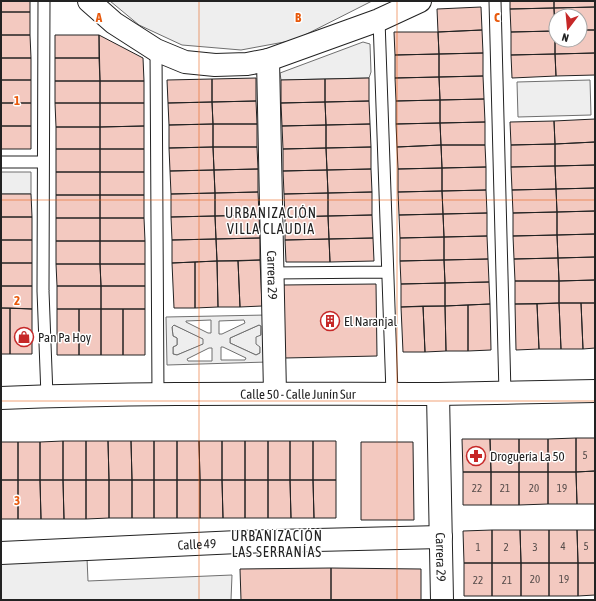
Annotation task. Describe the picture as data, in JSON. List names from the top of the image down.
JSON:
{
  "streets": {
    "street": ["Carrera 29", "Calle 50 - Calle Junín Sur", "Calle 49"]
  },
  "crossings": [
    ["Carrera 29", "Calle 50 - Calle Junín Sur"],
    ["Carrera 29", "Calle 49"]
  ],
  "districts": ["URBANIZACIÓN VILLA CLAUDIA", "URBANIZACIÓN LAS SERRANÍAS"],
  "places": {
    "building": ["El Naranjal"],
    "shop": ["Pan Pa Hoy"],
    "pharmacy": ["Droguería La 50"]
  },
  "house_numbers": [
    "5",
    "22",
    "21",
    "20",
    "19",
    "4",
    "5",
    "1",
    "2",
    "3",
    "20",
    "19",
    "22",
    "21"
  ],
  "north": "bottom",
  "grid": {
    "columns": ["A", "B", "C"],
    "rows": ["1", "2", "3"]
  }
}
